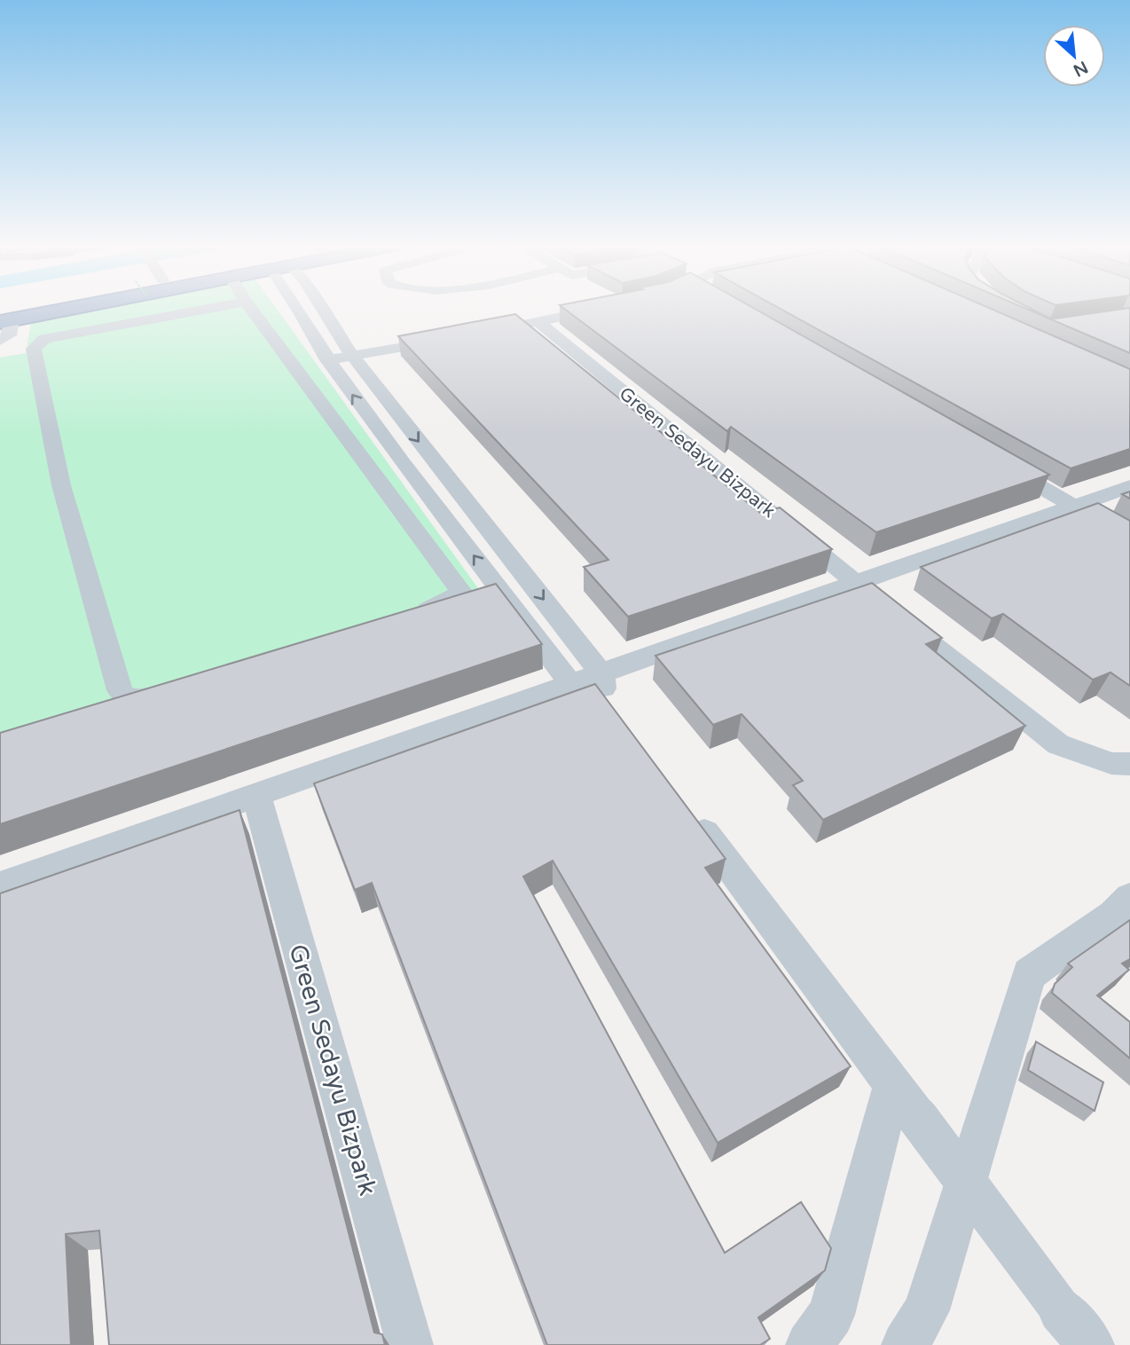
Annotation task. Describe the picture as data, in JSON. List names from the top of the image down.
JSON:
{
  "streets": {
    "street": ["Green Sedayu Bizpark"]
  },
  "north": "bottom right"
}
